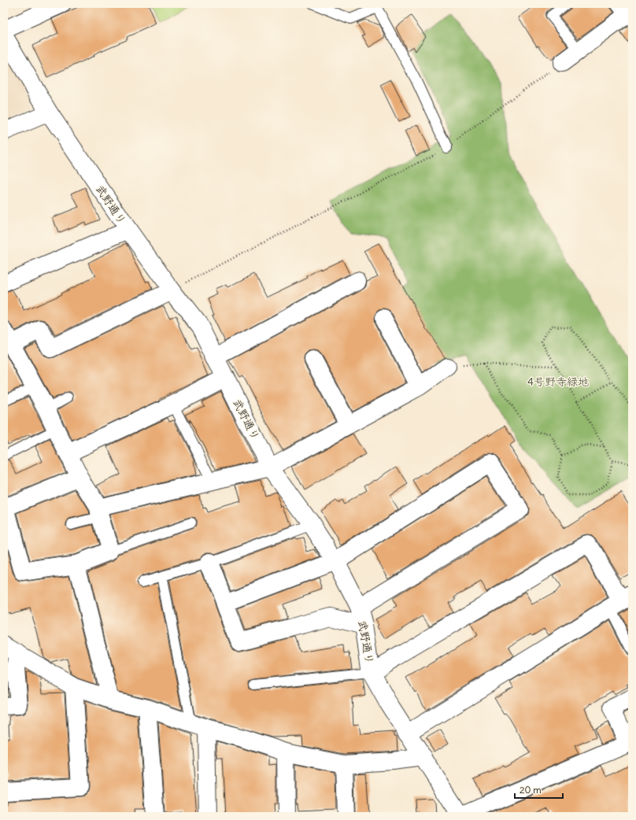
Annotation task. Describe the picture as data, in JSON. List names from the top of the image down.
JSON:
{
  "streets": {
    "street": ["武野通り"]
  },
  "parks": ["4号野寺緑地"],
  "scale_bar": "20 m"
}
